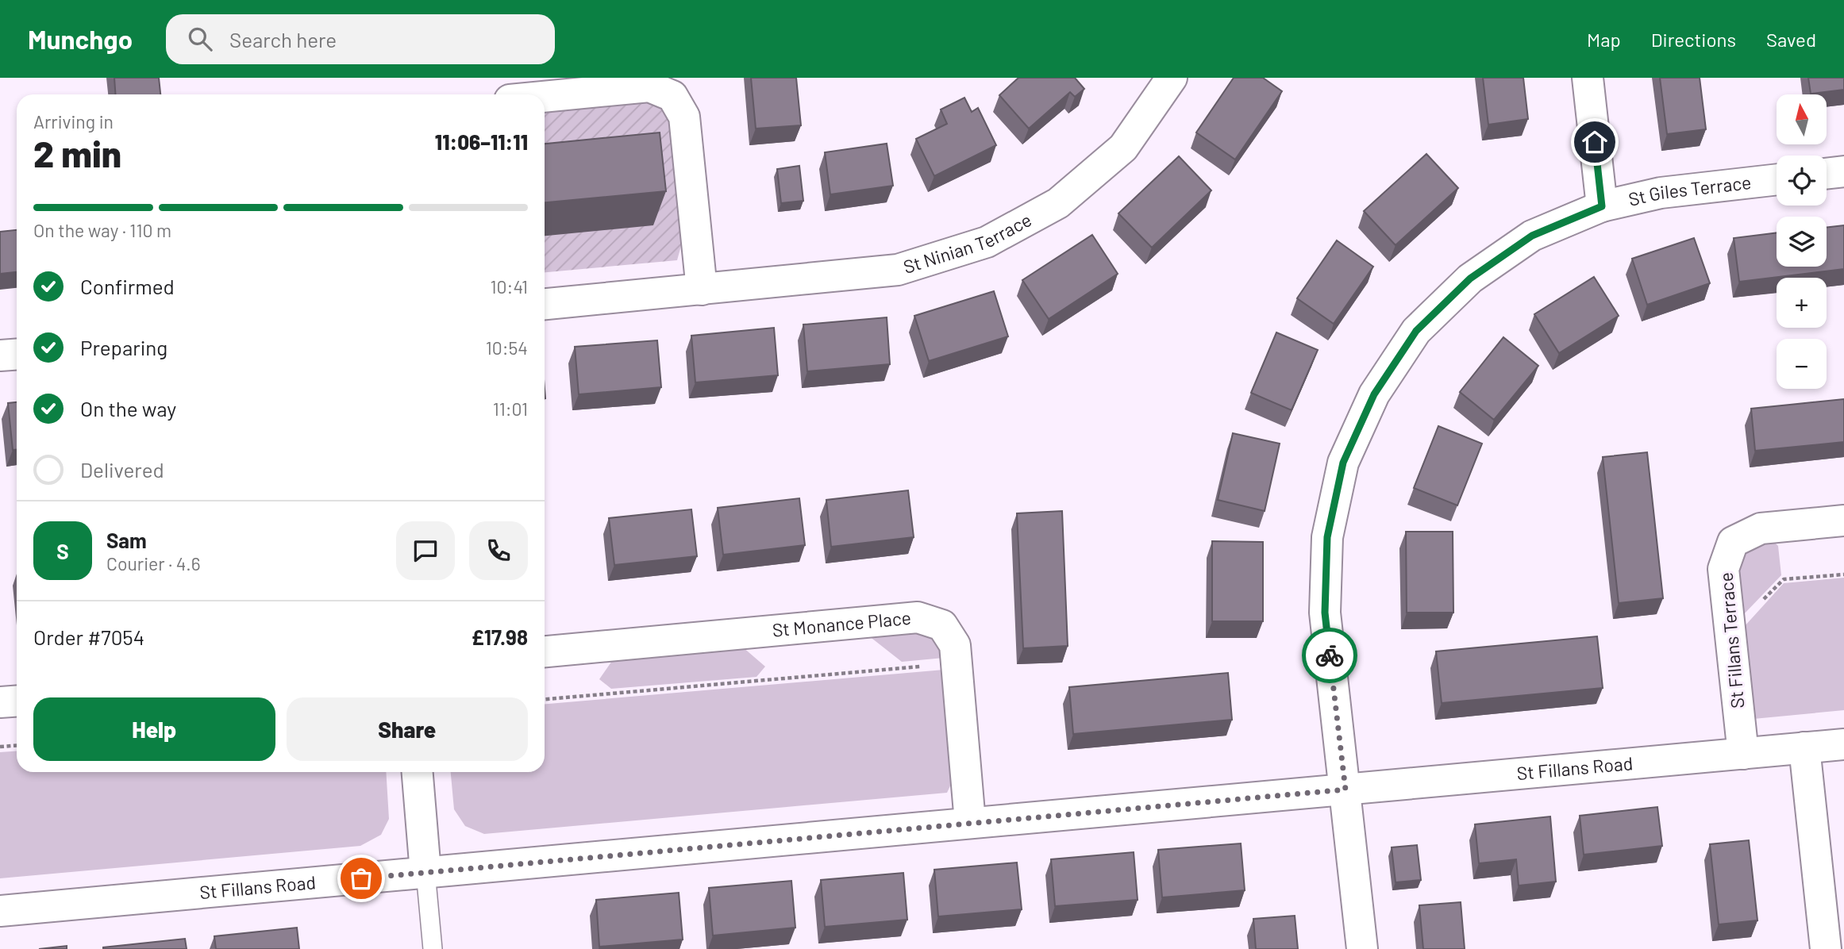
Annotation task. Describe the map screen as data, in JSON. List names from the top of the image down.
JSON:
{
  "streets": {
    "street": [
      "St Giles Terrace",
      "St Ninian Terrace",
      "St Monance Place",
      "St Fillans Terrace",
      "St Fillans Road"
    ]
  },
  "crossings": [
    ["St Giles Terrace", "St Fillans Road"],
    ["St Monance Place", "St Fillans Road"],
    ["St Fillans Terrace", "St Fillans Road"]
  ],
  "north": "top",
  "page": {
    "header": "Munchgo",
    "search": "Search here",
    "nav": ["Map", "Directions", "Saved"],
    "map_buttons": ["+", "−"],
    "heading": ["2 min", "Arriving in", "11:06–11:11"],
    "panel": [
      "Sam",
      "Courier · 4.6",
      "Order #7054",
      "£17.98"
    ],
    "bar": "On the way · 110 m",
    "list": [
      ["Confirmed", "10:41"],
      ["Preparing", "10:54"],
      ["On the way", "11:01"],
      "Delivered"
    ],
    "round": "S",
    "buttons": ["Help", "Share"]
  }
}
